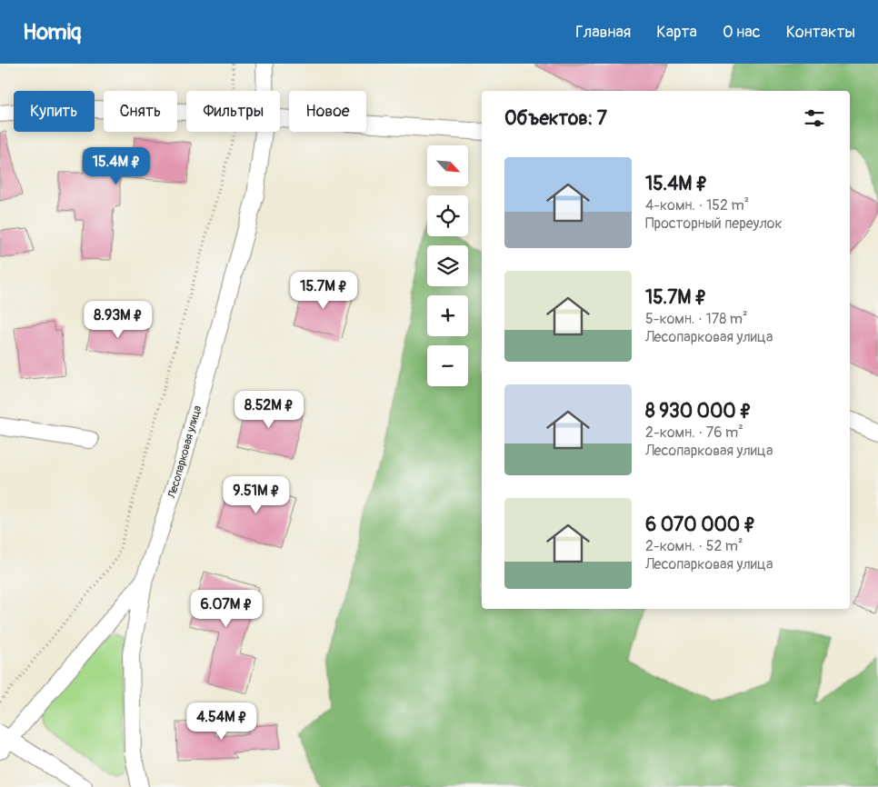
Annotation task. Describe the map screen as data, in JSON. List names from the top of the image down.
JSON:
{
  "streets": {
    "street": ["Лесопарковая улица"]
  },
  "north": "bottom right",
  "page": {
    "header": "Homiq",
    "nav": [
      "Главная",
      "Карта",
      "О нас",
      "Контакты"
    ],
    "chip": [
      "Купить",
      "Снять",
      "Фильтры",
      "Новое"
    ],
    "heading": "Объектов: 7",
    "map_buttons": ["+", "−"],
    "list": [
      {
        "name": "15.4M ₽",
        "note": "4-комн. · 152 m² · Просторный переулок"
      },
      {
        "name": "15.7M ₽",
        "note": "5-комн. · 178 m² · Лесопарковая улица"
      },
      {
        "name": "8 930 000 ₽",
        "note": "2-комн. · 76 m² · Лесопарковая улица"
      },
      {
        "name": "6 070 000 ₽",
        "note": "2-комн. · 52 m² · Лесопарковая улица"
      }
    ],
    "price": [
      "15.4M ₽",
      "15.7M ₽",
      "8.93M ₽",
      "8.52M ₽",
      "9.51M ₽",
      "6.07M ₽",
      "4.54M ₽"
    ]
  }
}
